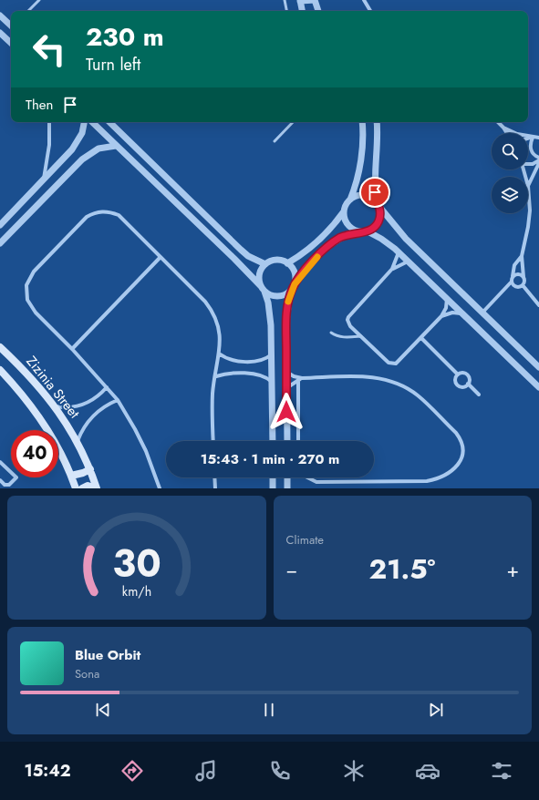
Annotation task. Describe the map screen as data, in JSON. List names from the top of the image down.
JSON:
{
  "streets": {
    "main road": ["Zizinia Street"]
  },
  "page": {
    "turn": ["230 m", "Turn left"],
    "then": "Then",
    "limit": "40",
    "trip": "15:43 · 1 min · 270 m",
    "tile": "Climate",
    "heat": ["−", "21.5°", "+"],
    "song": ["Blue Orbit", "Sona"],
    "tabs": "15:42",
    "gauge": ["30", "km/h"]
  }
}
